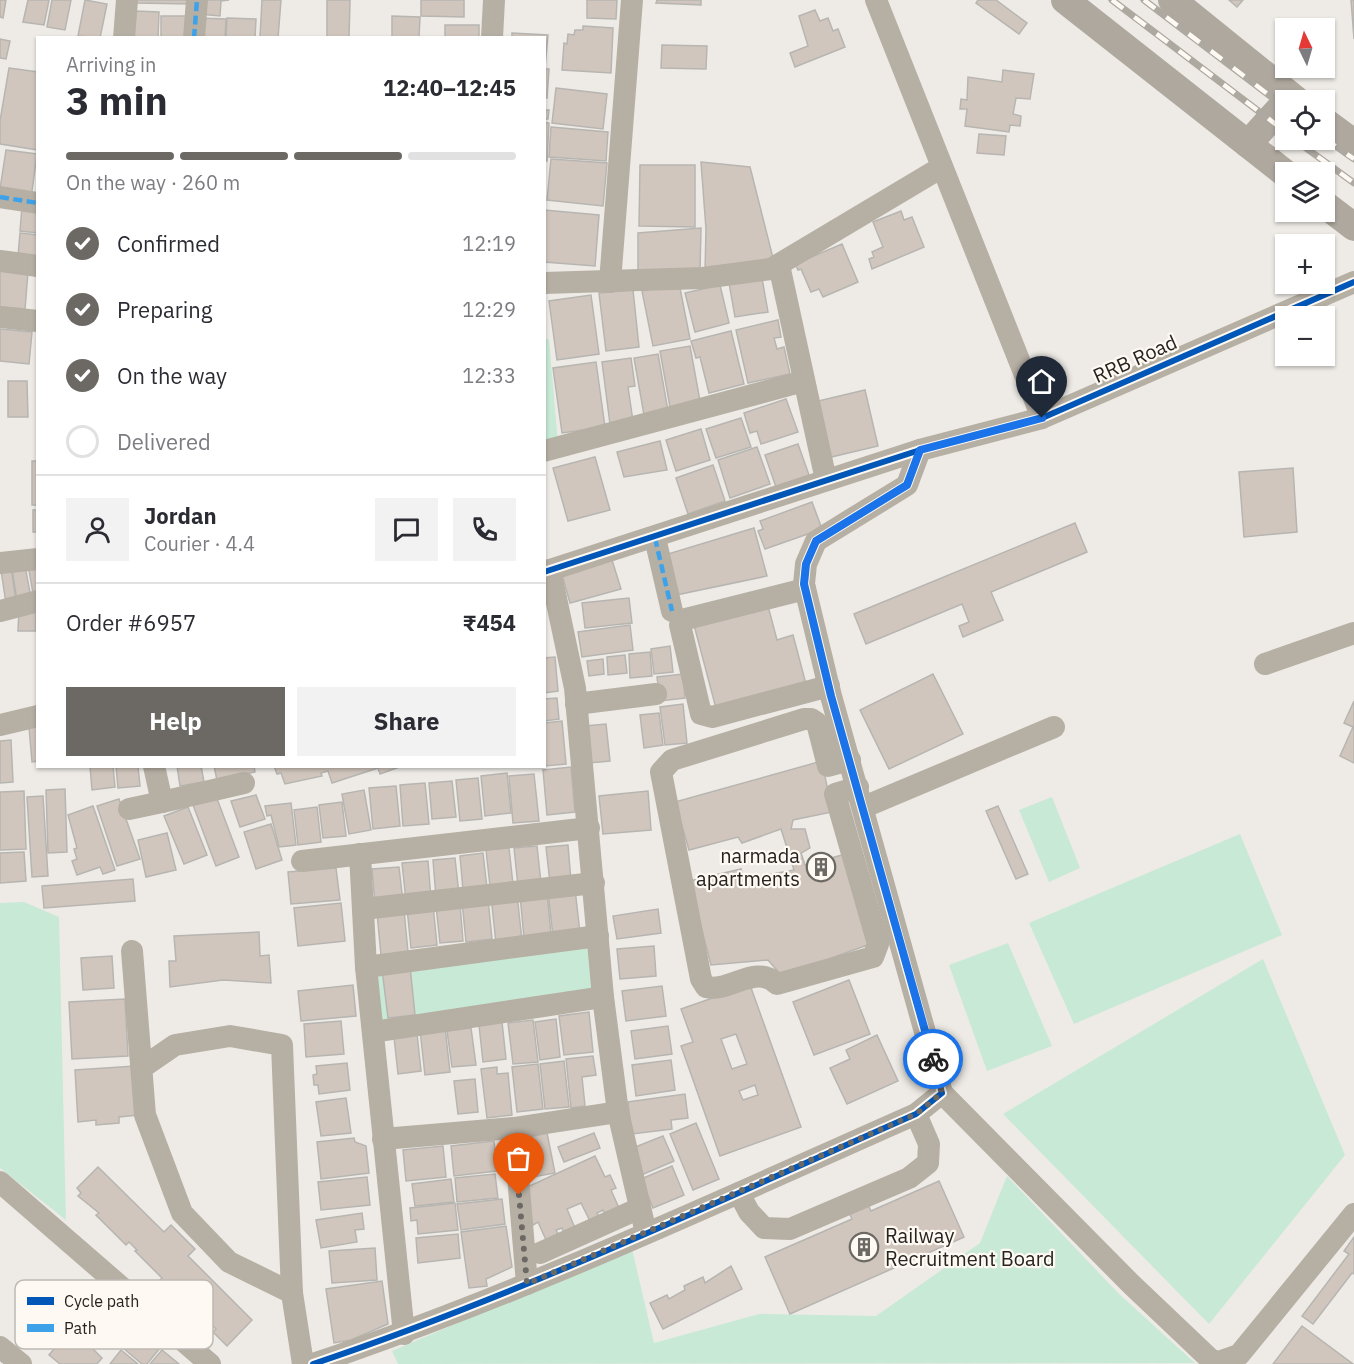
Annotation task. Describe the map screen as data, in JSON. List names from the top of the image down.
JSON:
{
  "streets": {
    "street": ["RRB Road"]
  },
  "places": {
    "building": ["narmada apartments", "Railway Recruitment Board"]
  },
  "legend": ["Cycle path", "Path"],
  "north": "top",
  "page": {
    "map_buttons": ["+", "−"],
    "heading": ["3 min", "Arriving in", "12:40–12:45"],
    "panel": [
      "Jordan",
      "Courier · 4.4",
      "Order #6957",
      "₹454"
    ],
    "bar": "On the way · 260 m",
    "list": [
      ["Confirmed", "12:19"],
      ["Preparing", "12:29"],
      ["On the way", "12:33"],
      "Delivered"
    ],
    "buttons": ["Help", "Share"]
  }
}
